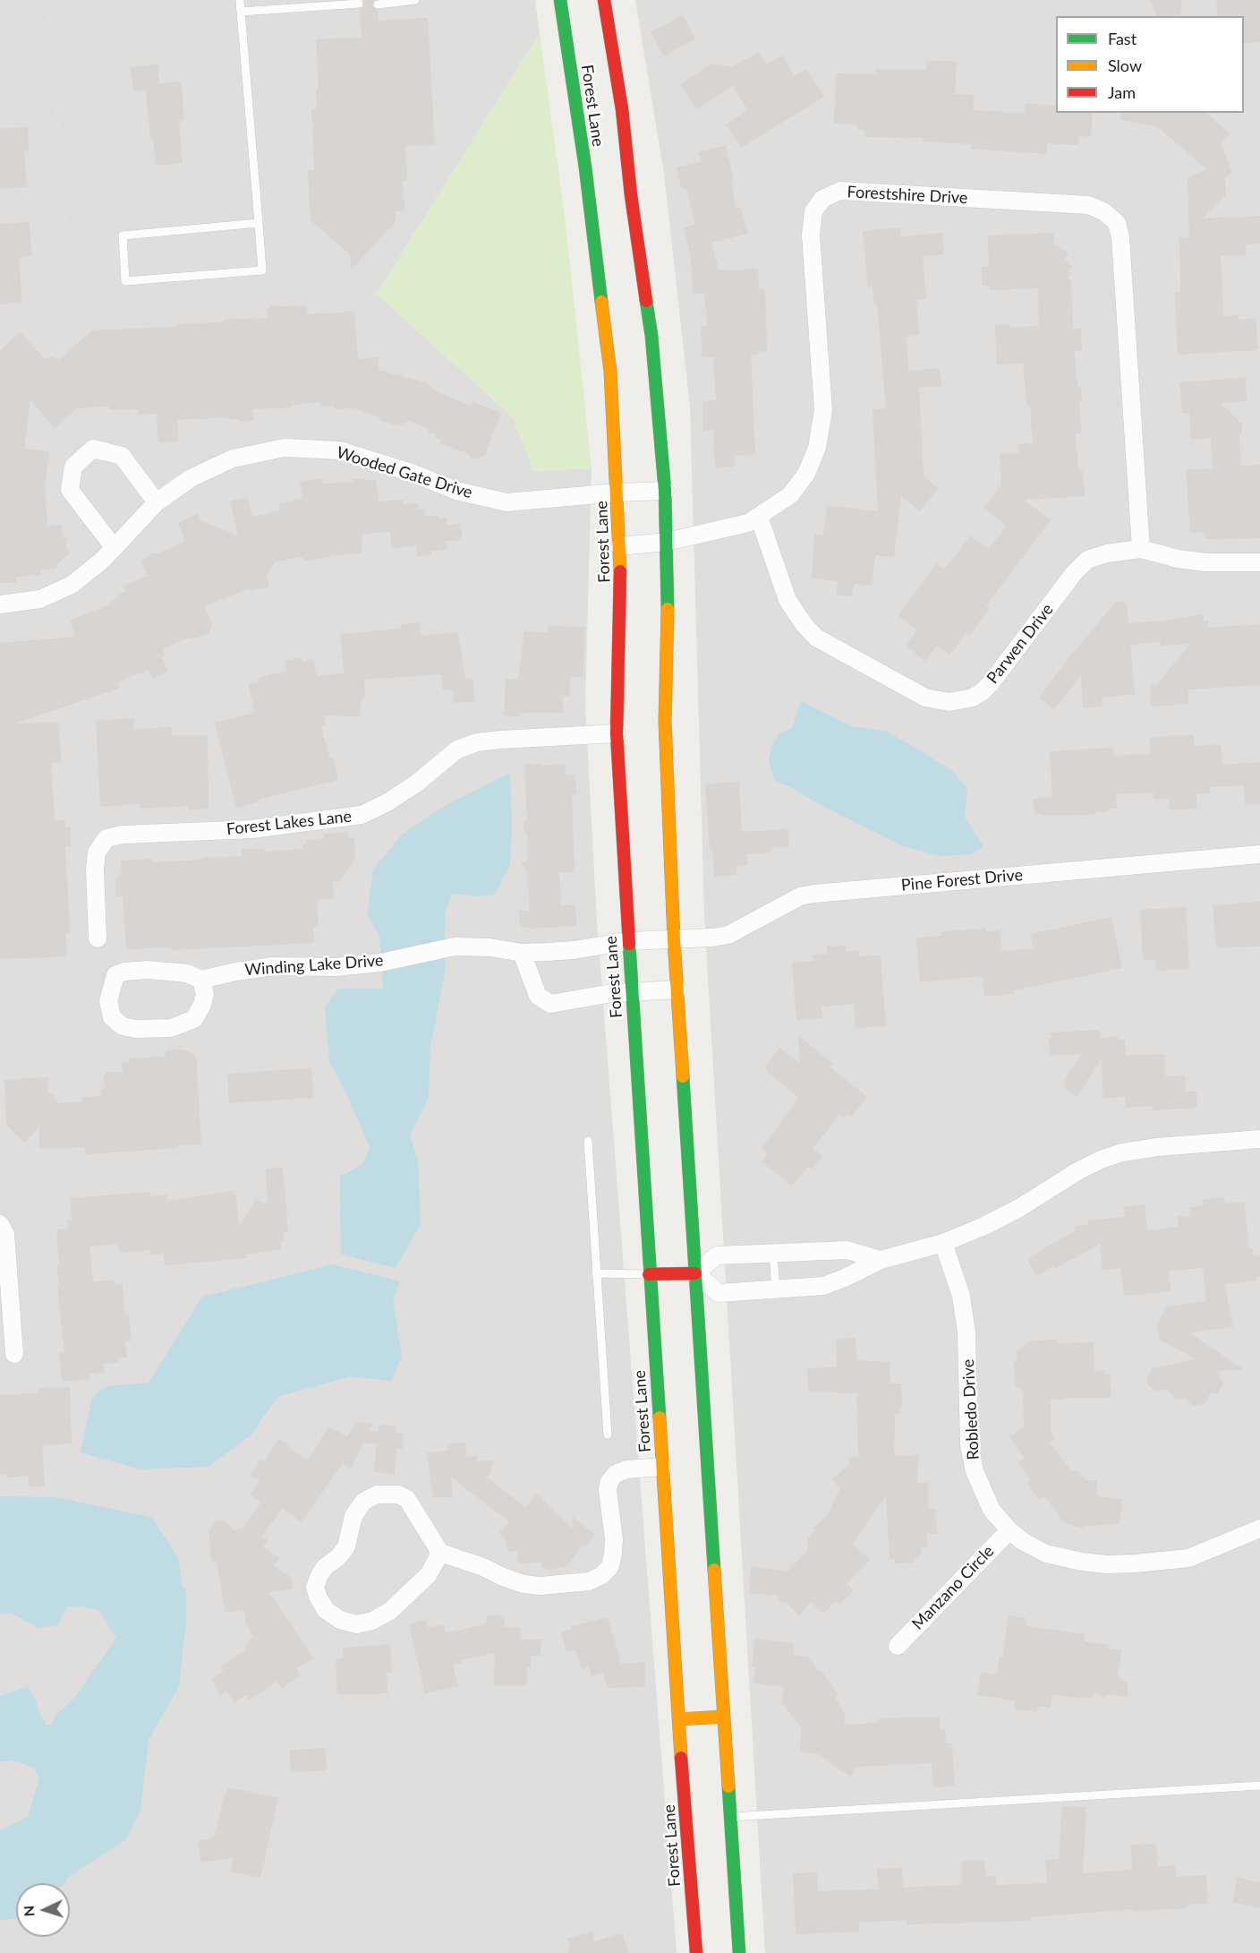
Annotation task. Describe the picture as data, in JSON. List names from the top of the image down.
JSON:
{
  "streets": {
    "main road": ["Forest Lane"],
    "street": [
      "Forestshire Drive",
      "Wooded Gate Drive",
      "Parwen Drive",
      "Forest Lakes Lane",
      "Pine Forest Drive",
      "Winding Lake Drive",
      "Robledo Drive",
      "Manzano Circle"
    ]
  },
  "crossings": [
    ["Forest Lane", "Forestshire Drive"],
    ["Forest Lane", "Wooded Gate Drive"],
    ["Forest Lane", "Forest Lakes Lane"],
    ["Forest Lane", "Pine Forest Drive"],
    ["Forest Lane", "Winding Lake Drive"],
    ["Forestshire Drive", "Parwen Drive"],
    ["Pine Forest Drive", "Winding Lake Drive"],
    ["Robledo Drive", "Manzano Circle"]
  ],
  "legend": ["Fast", "Slow", "Jam"],
  "north": "left"
}
